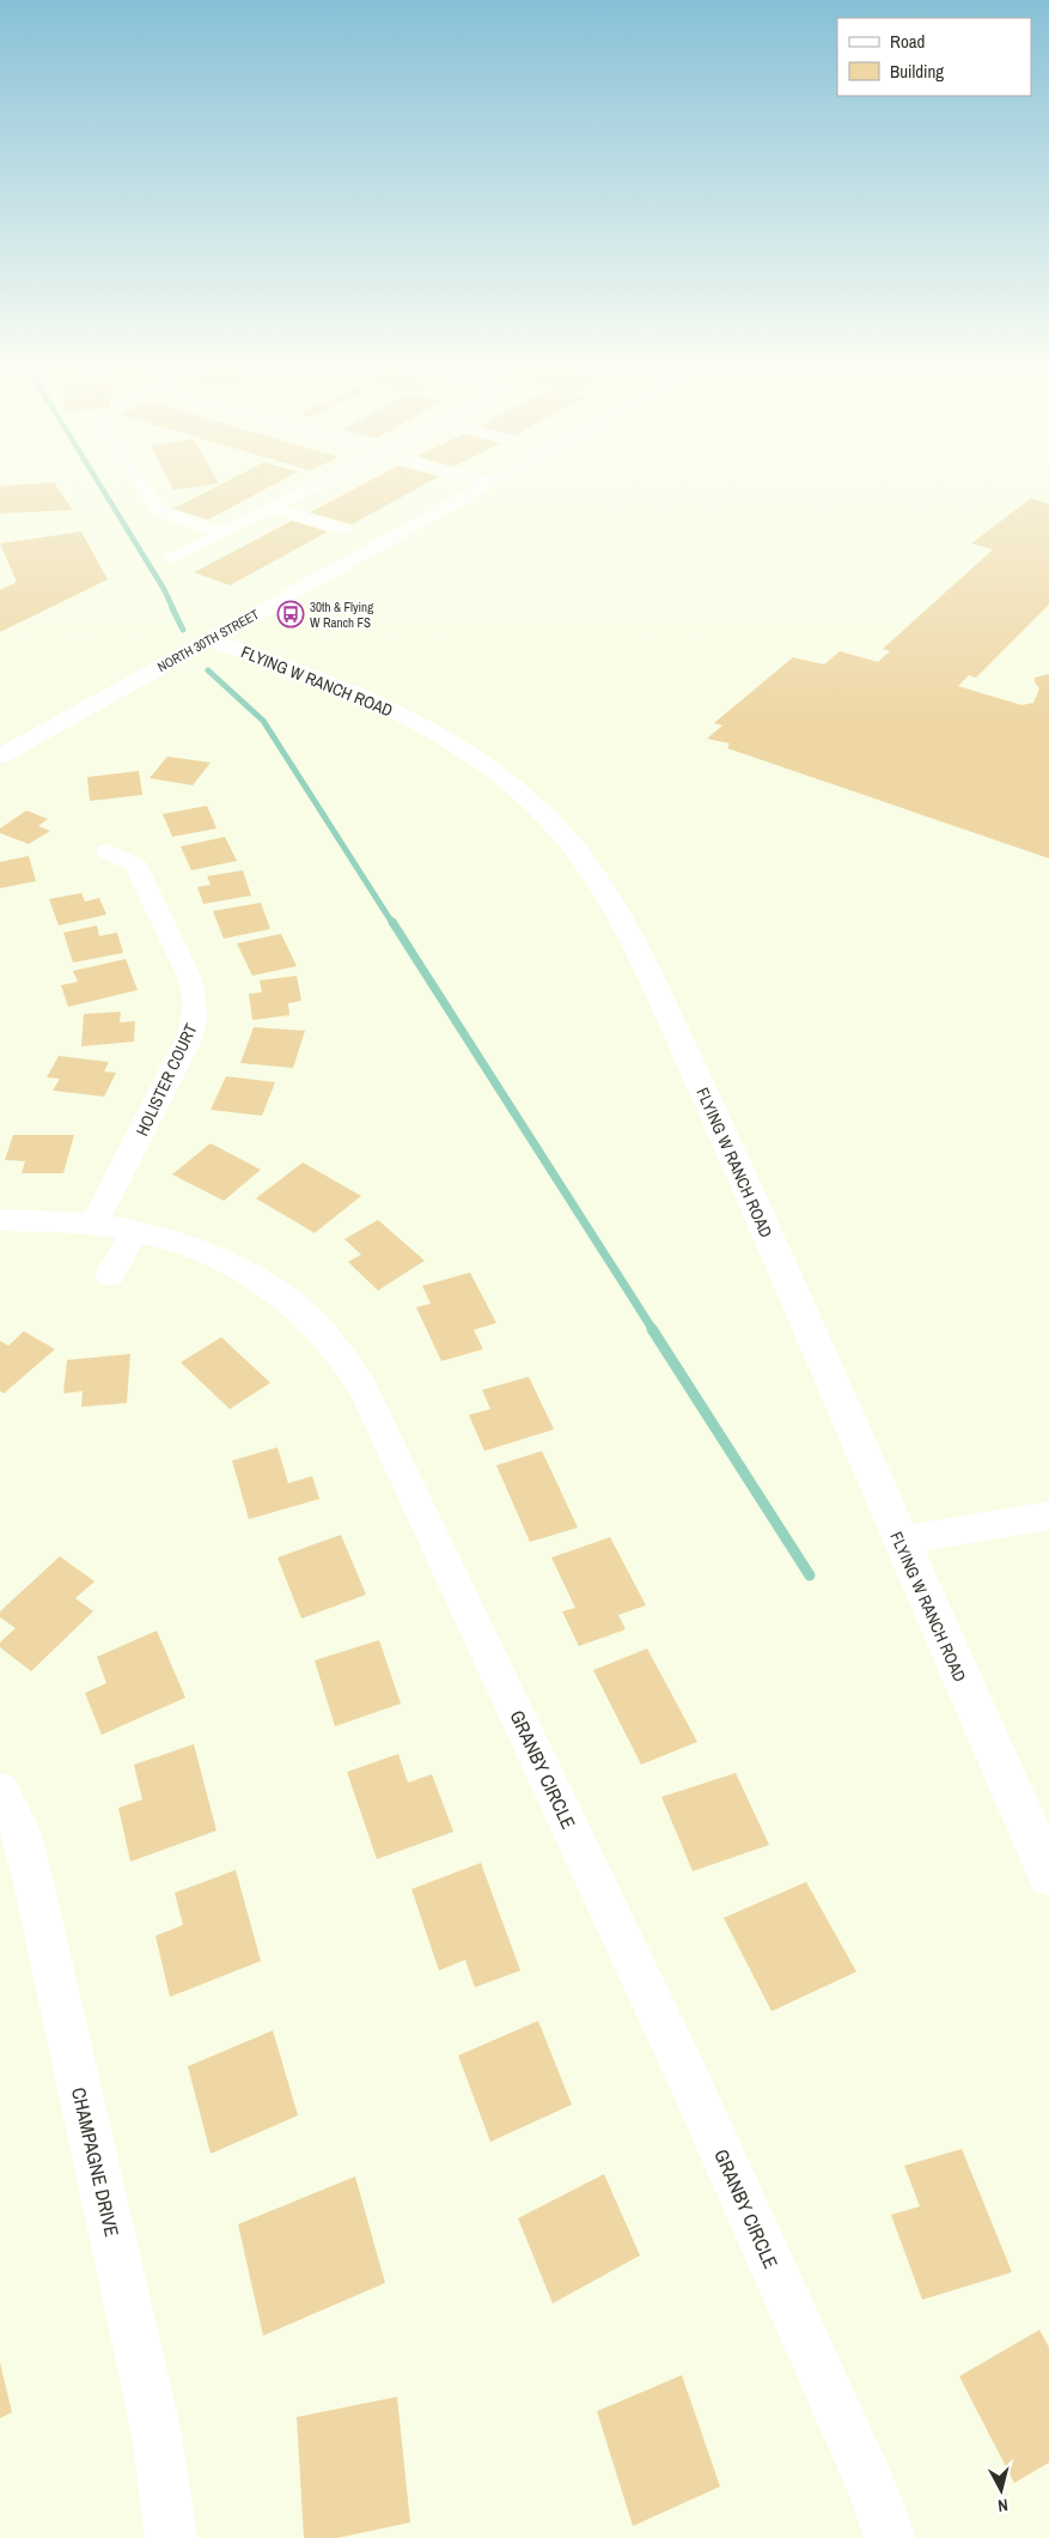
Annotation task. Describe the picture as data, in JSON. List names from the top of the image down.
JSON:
{
  "streets": {
    "street": [
      "NORTH 30TH STREET",
      "FLYING W RANCH ROAD",
      "HOLISTER COURT",
      "GRANBY CIRCLE",
      "CHAMPAGNE DRIVE"
    ]
  },
  "crossings": [
    ["NORTH 30TH STREET", "FLYING W RANCH ROAD"],
    ["HOLISTER COURT", "GRANBY CIRCLE"]
  ],
  "places": {
    "bus stop": ["30th & Flying W Ranch FS"]
  },
  "legend": ["Road", "Building"],
  "north": "bottom"
}
